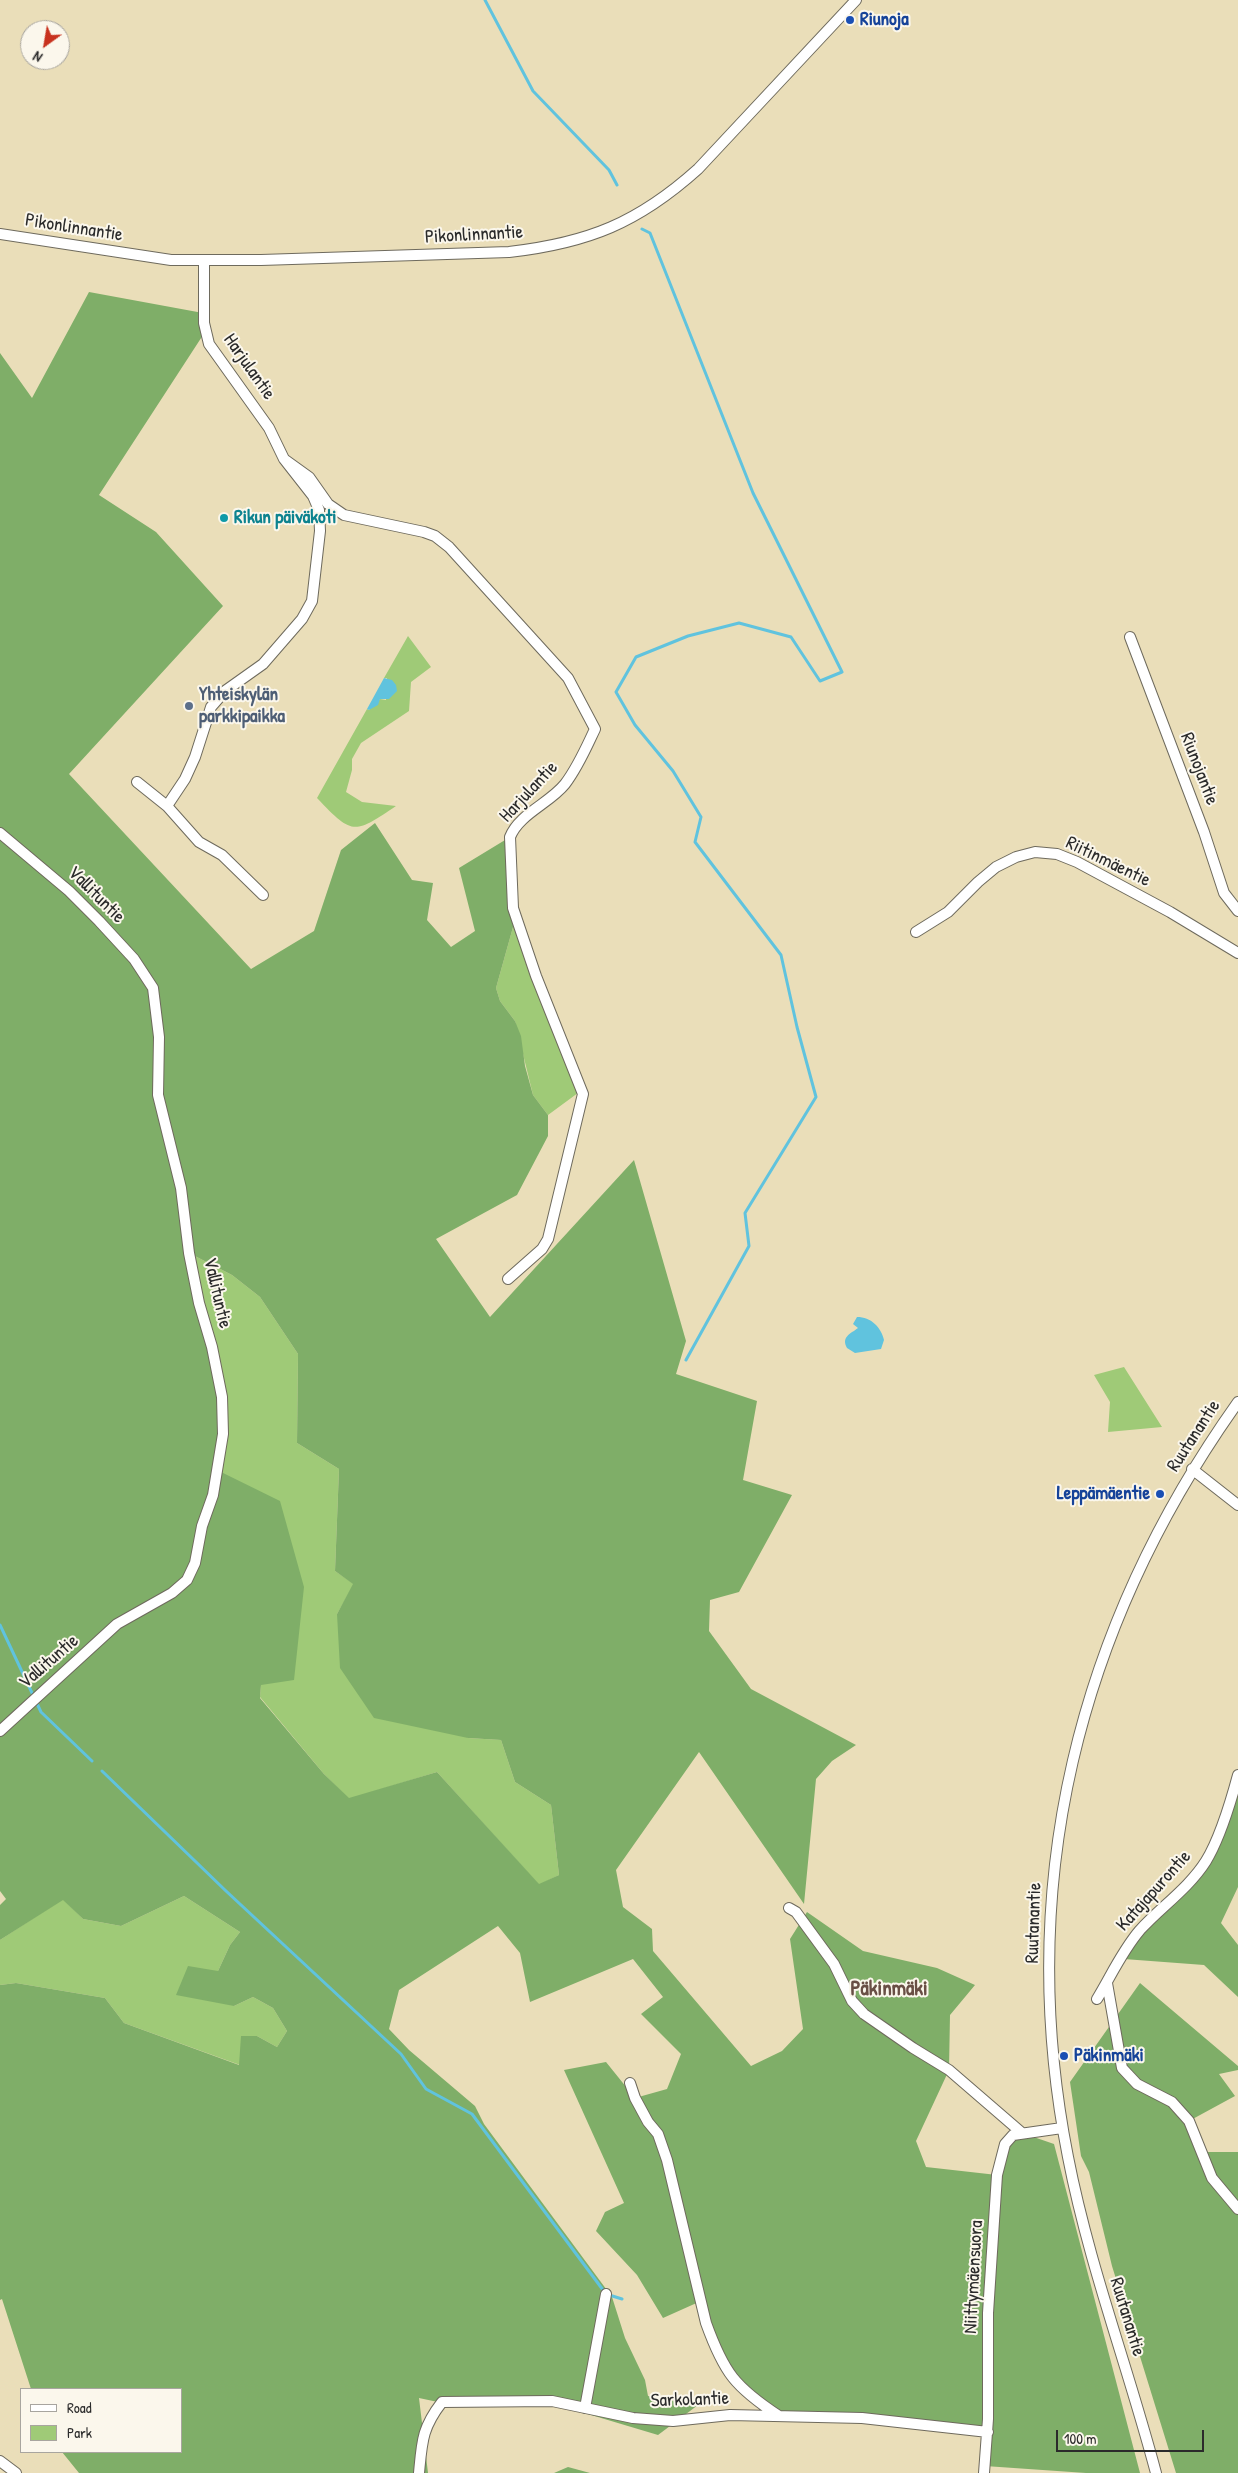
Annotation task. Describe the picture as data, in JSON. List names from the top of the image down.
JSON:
{
  "streets": {
    "street": [
      "Pikonlinnantie",
      "Harjulantie",
      "Riunojantie",
      "Riitinmäentie",
      "Vallituntie",
      "Ruutanantie",
      "Katajapurontie",
      "Niittymäensuora",
      "Sarkolantie"
    ]
  },
  "crossings": [
    ["Pikonlinnantie", "Harjulantie"],
    ["Niittymäensuora", "Sarkolantie"]
  ],
  "districts": ["Päkinmäki"],
  "places": [
    "Riunoja",
    "Rikun päiväkoti",
    "Yhteiskylän parkkipaikka",
    "Leppämäentie",
    "Päkinmäki"
  ],
  "legend": ["Road", "Park"],
  "scale_bar": "100 m",
  "north": "bottom left"
}
